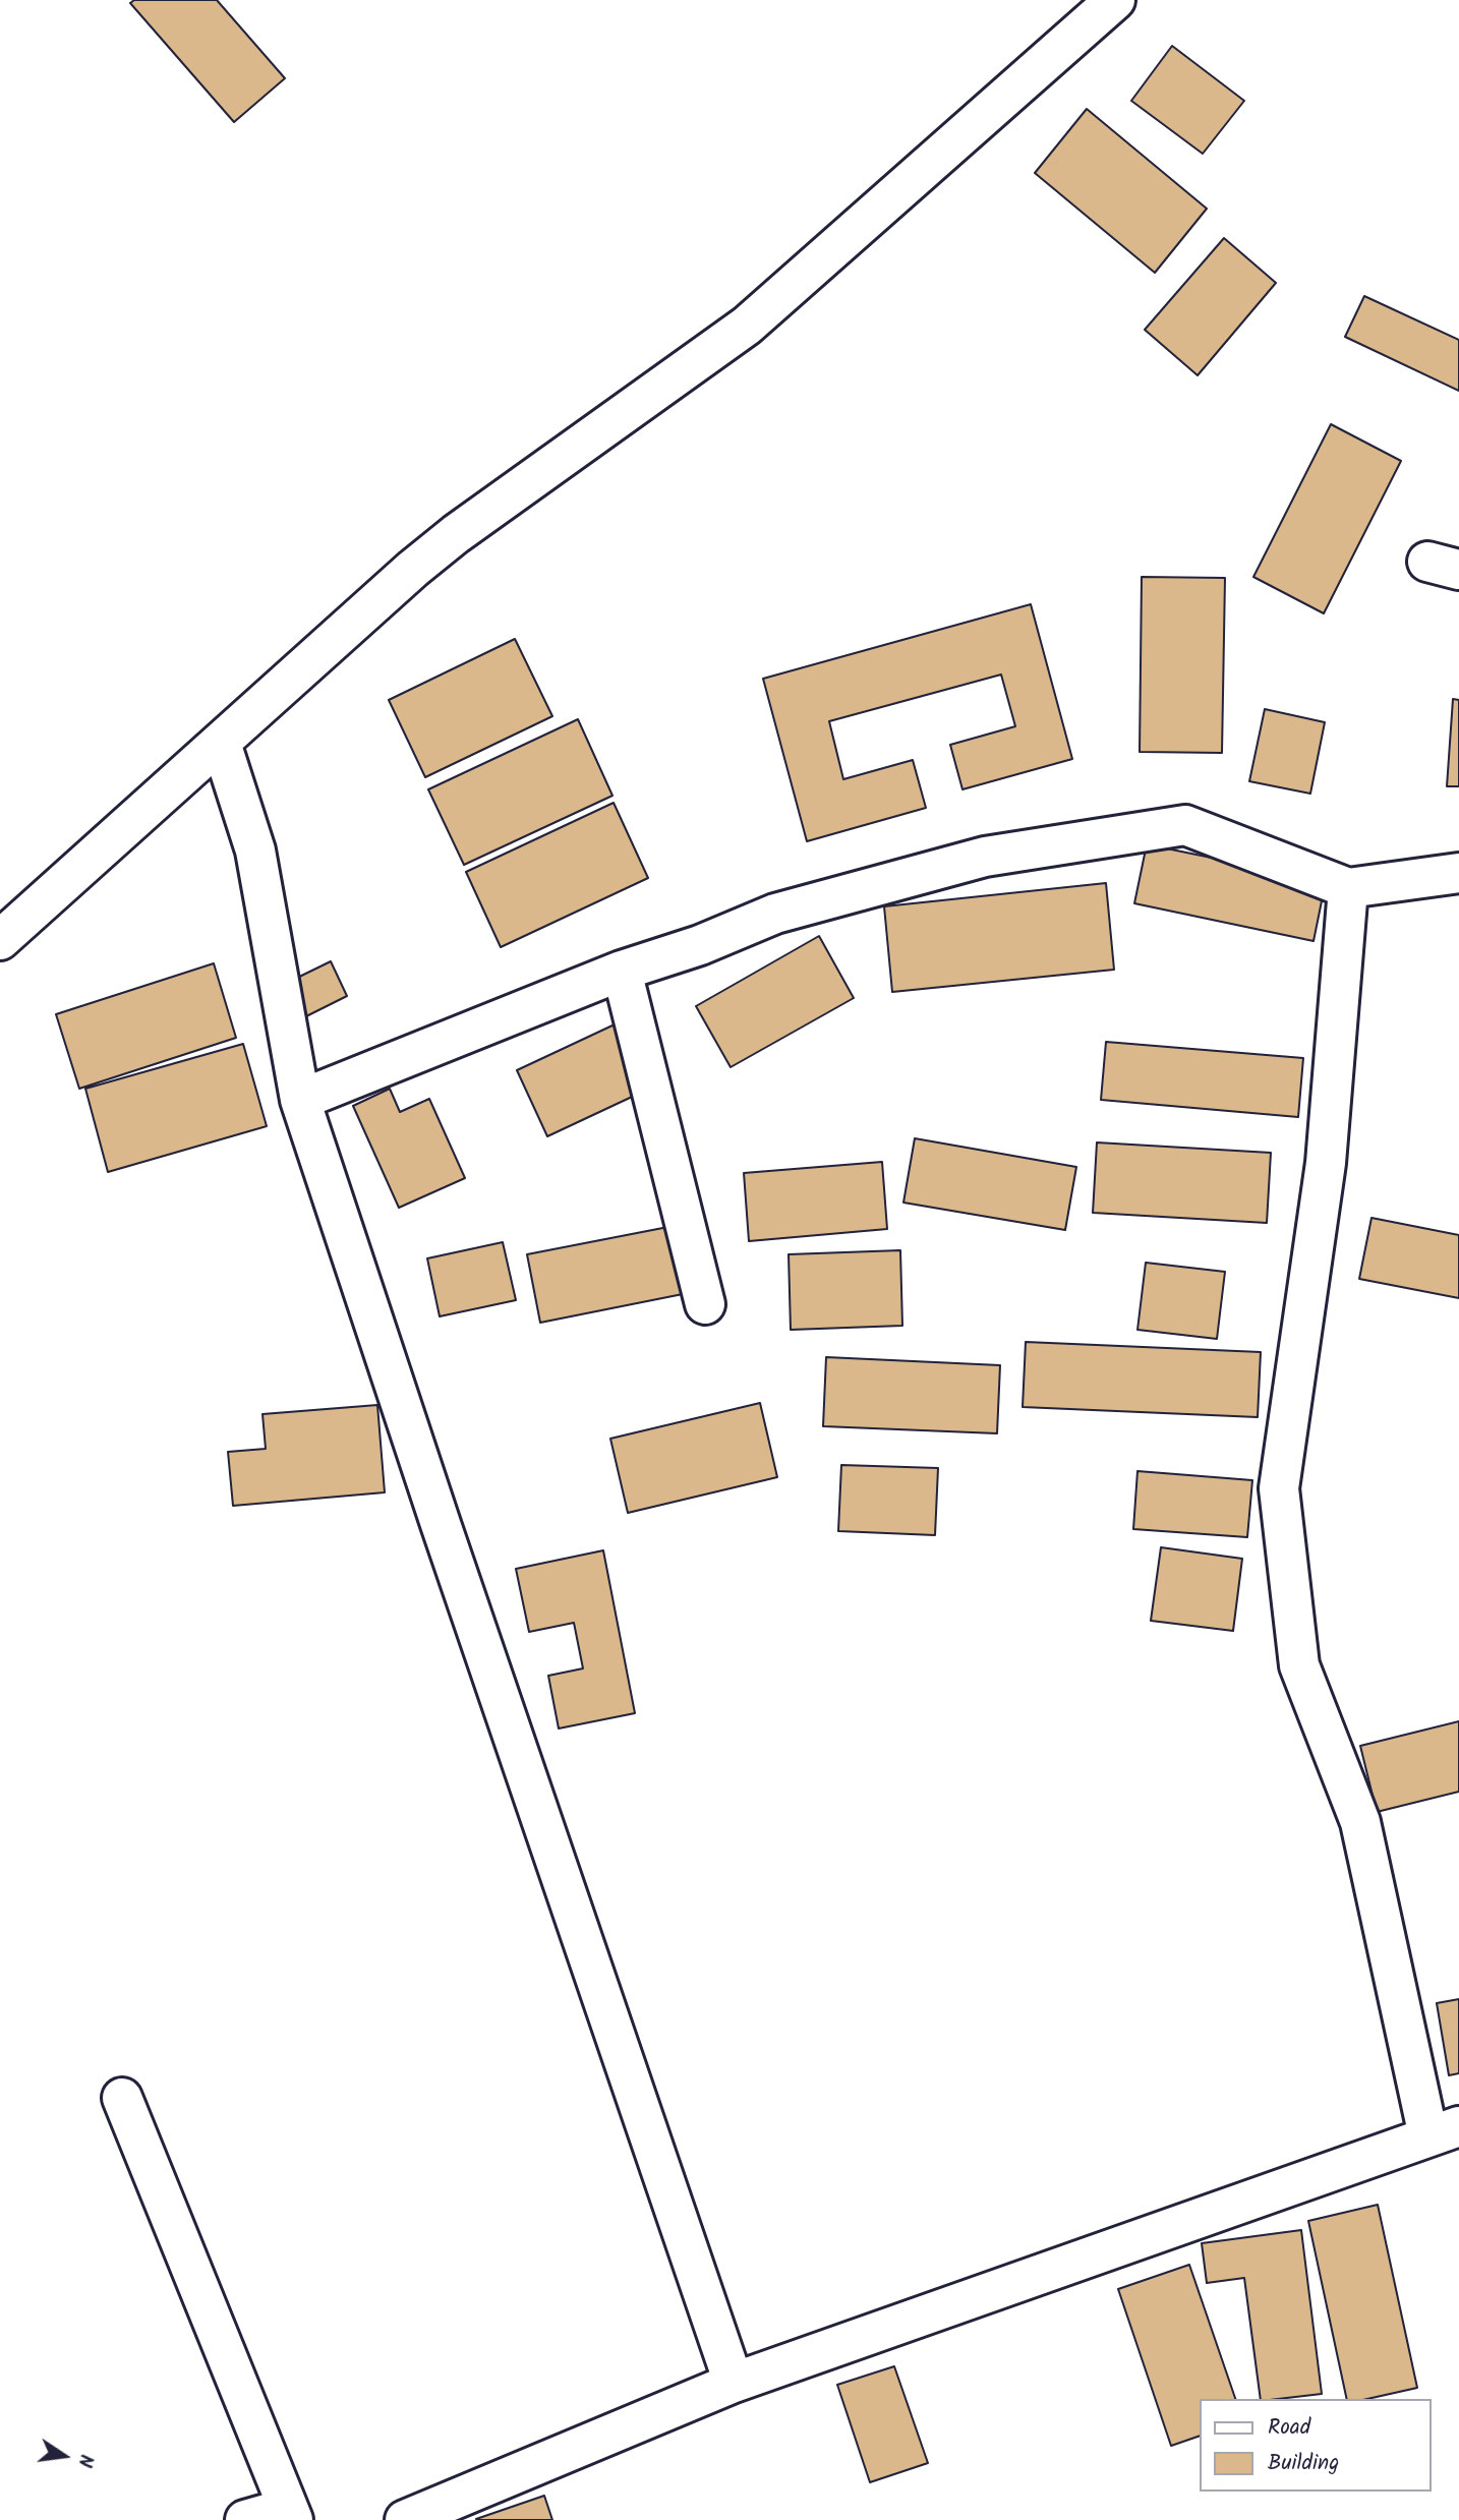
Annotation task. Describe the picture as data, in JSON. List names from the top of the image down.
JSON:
{
  "legend": ["Road", "Building"],
  "north": "right"
}
